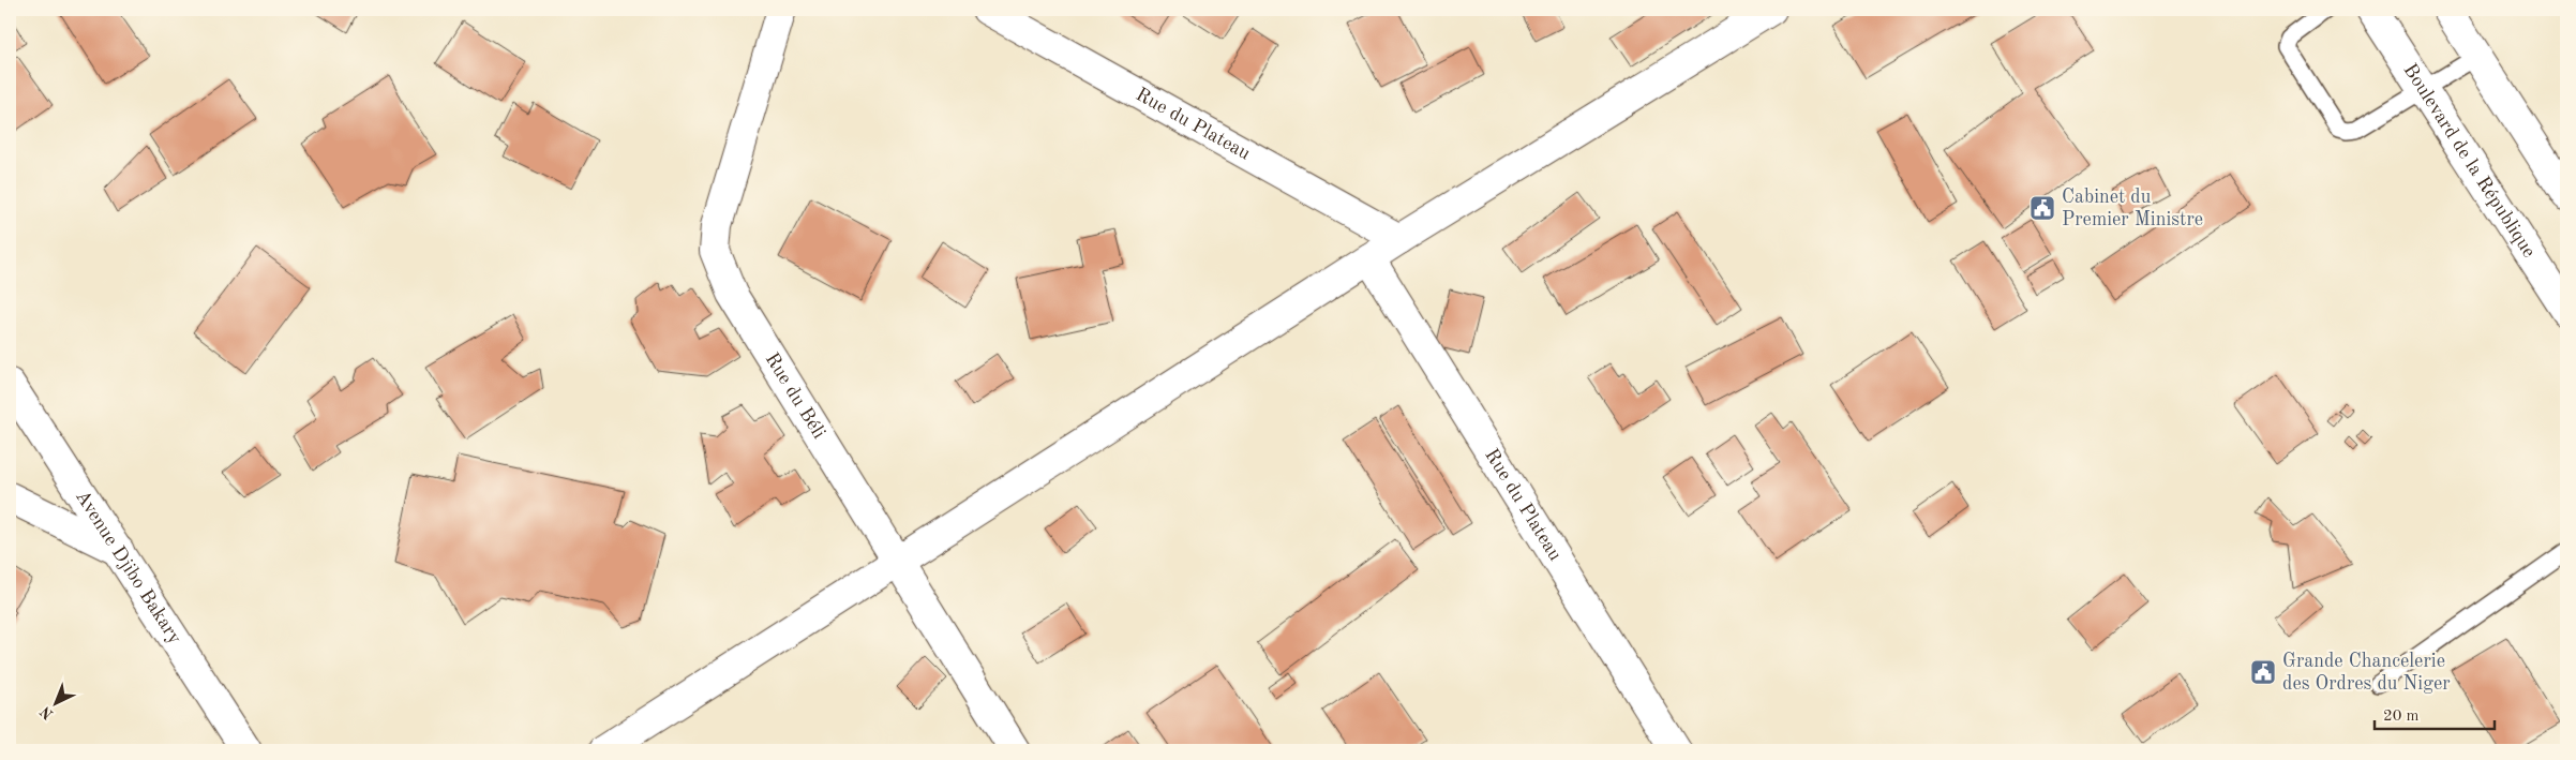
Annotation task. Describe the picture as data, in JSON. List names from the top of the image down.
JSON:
{
  "streets": {
    "street": [
      "Rue du Plateau",
      "Boulevard de la République",
      "Rue du Béli",
      "Avenue Djibo Bakary"
    ]
  },
  "places": {
    "public building": ["Cabinet du Premier Ministre", "Grande Chancelerie des Ordres du Niger"]
  },
  "scale_bar": "20 m",
  "north": "bottom left"
}
